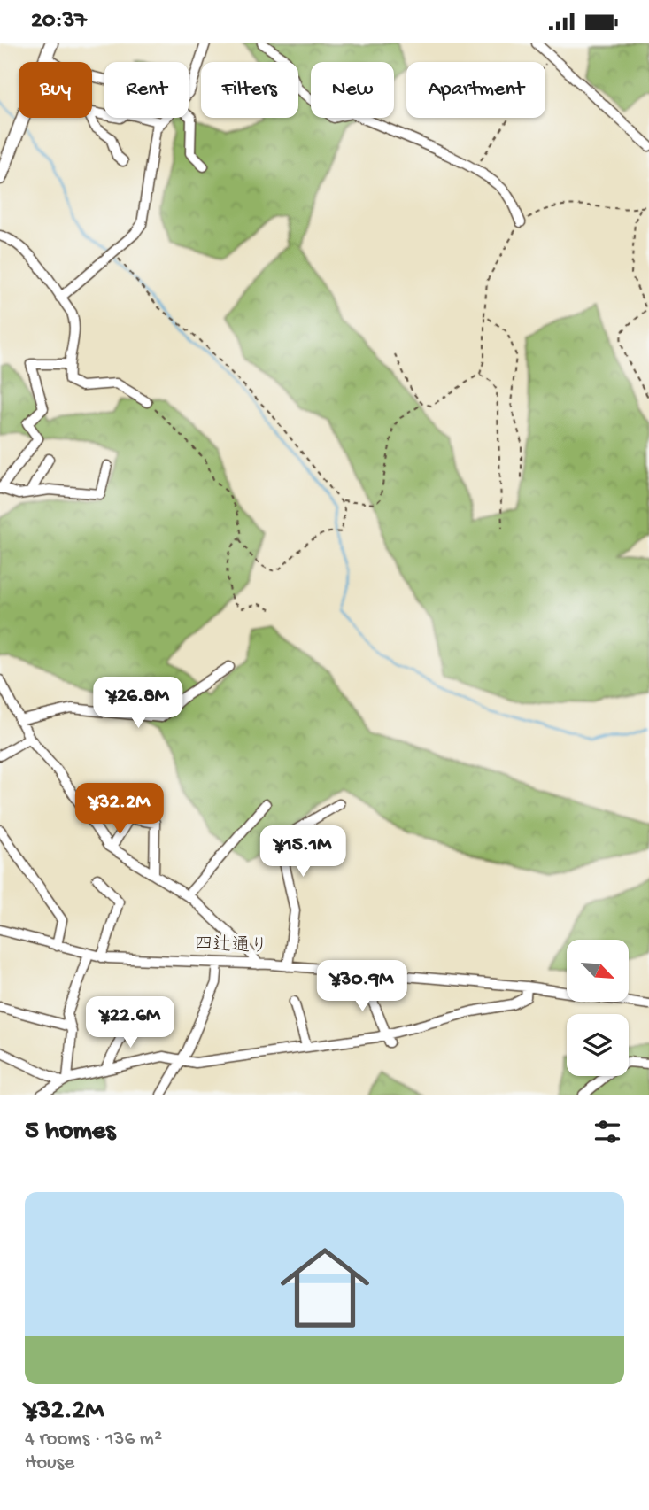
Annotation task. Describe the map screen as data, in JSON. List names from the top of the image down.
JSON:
{
  "streets": {
    "street": ["四辻通り"]
  },
  "north": "bottom right",
  "page": {
    "status": "20:37",
    "chip": [
      "Buy",
      "Rent",
      "Filters",
      "New",
      "Apartment"
    ],
    "price": [
      "¥26.8M",
      "¥32.2M",
      "¥15.1M",
      "¥30.9M",
      "¥22.6M"
    ],
    "heading": "5 homes",
    "list": [
      {
        "name": "¥32.2M",
        "note": "4 rooms · 136 m² · House"
      }
    ]
  }
}
